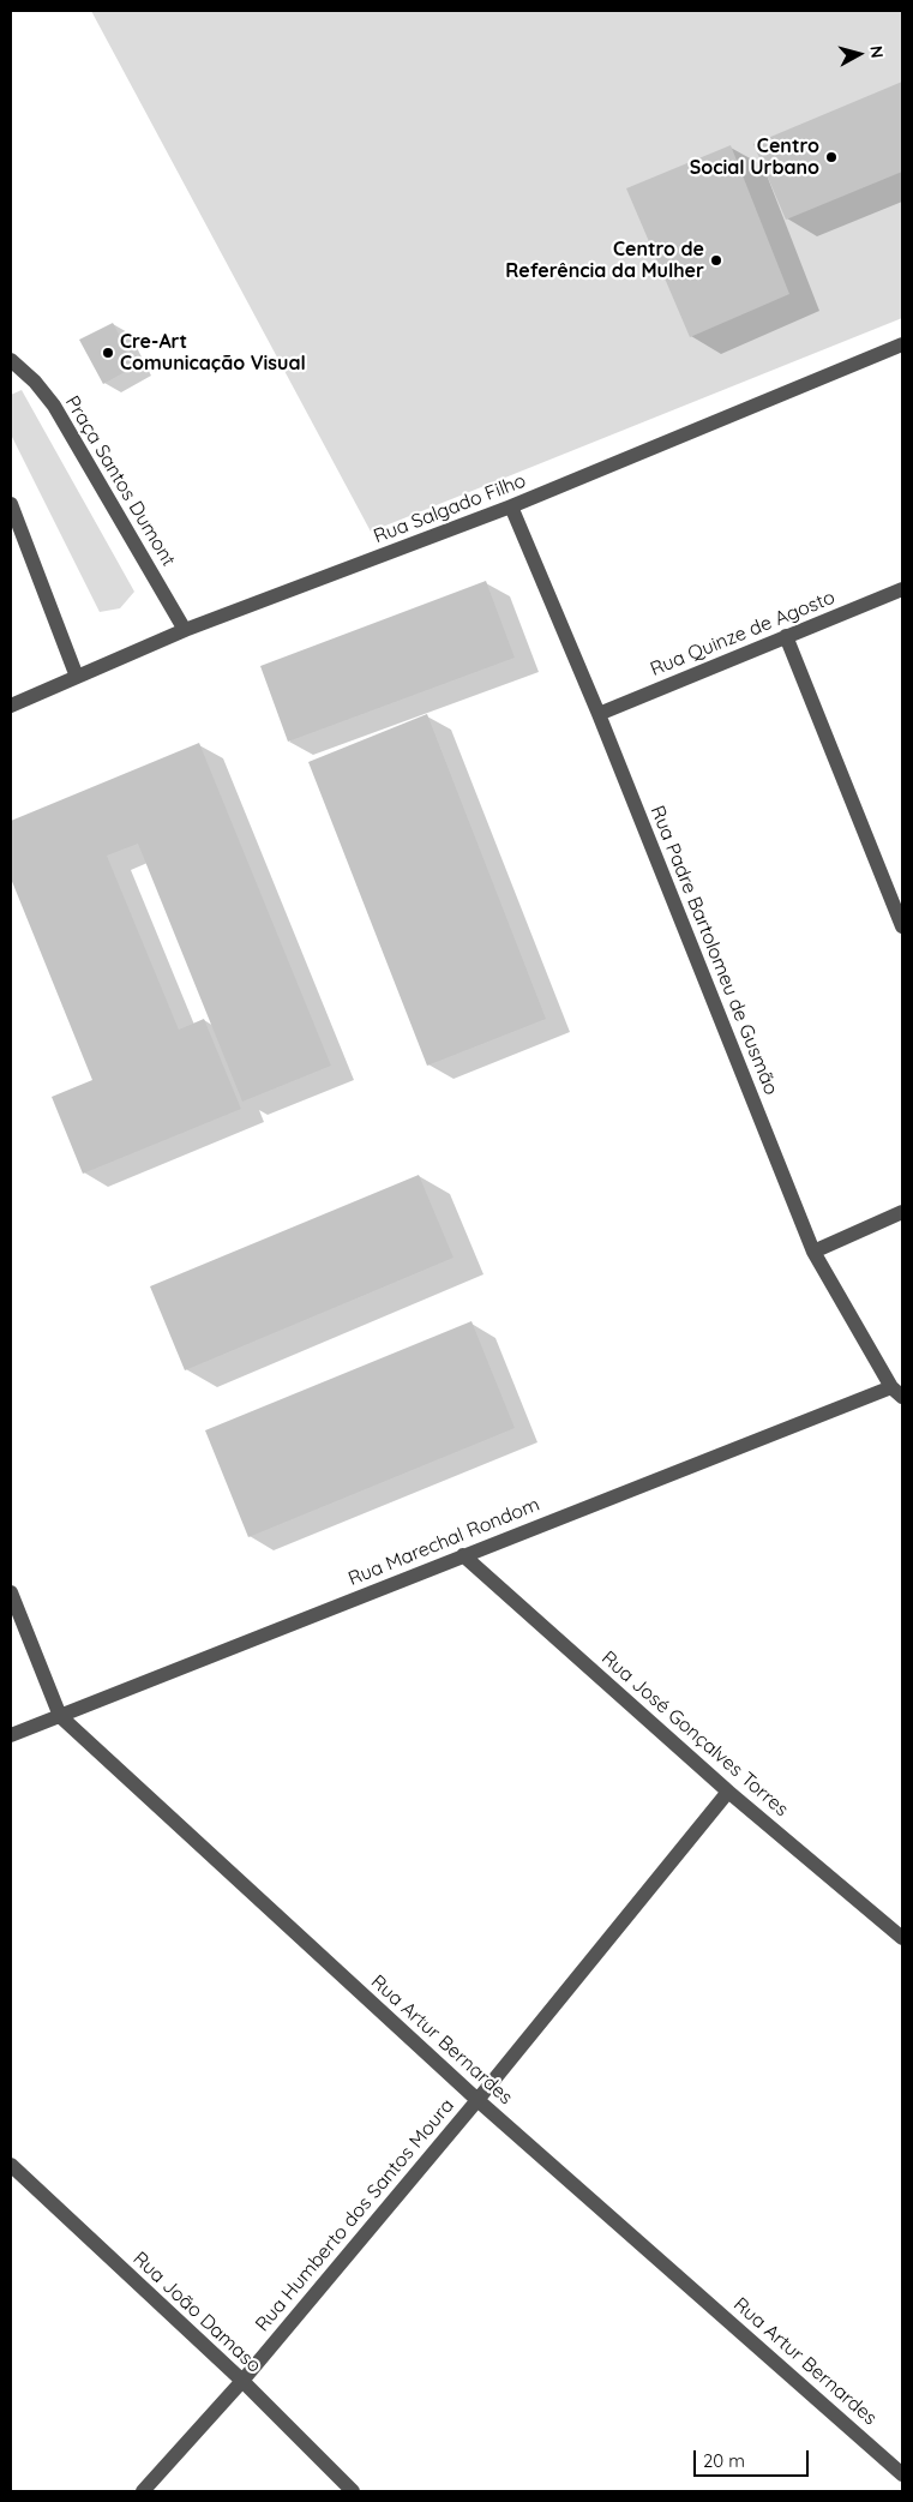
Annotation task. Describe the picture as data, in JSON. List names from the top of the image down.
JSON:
{
  "streets": {
    "street": [
      "Praça Santos Dumont",
      "Rua Salgado Filho",
      "Rua Quinze de Agosto",
      "Rua Padre Bartolomeu de Gusmão",
      "Rua Marechal Rondom",
      "Rua José Gonçalves Torres",
      "Rua Artur Bernardes",
      "Rua Humberto dos Santos Moura",
      "Rua João Damaso"
    ]
  },
  "crossings": [
    ["Praça Santos Dumont", "Rua Salgado Filho"],
    ["Rua Salgado Filho", "Rua Padre Bartolomeu de Gusmão"],
    ["Rua Quinze de Agosto", "Rua Padre Bartolomeu de Gusmão"],
    ["Rua Padre Bartolomeu de Gusmão", "Rua Marechal Rondom"],
    ["Rua Marechal Rondom", "Rua José Gonçalves Torres"],
    ["Rua Marechal Rondom", "Rua Artur Bernardes"],
    ["Rua José Gonçalves Torres", "Rua Humberto dos Santos Moura"],
    ["Rua Artur Bernardes", "Rua Humberto dos Santos Moura"],
    ["Rua Humberto dos Santos Moura", "Rua João Damaso"]
  ],
  "places": ["Centro Social Urbano", "Centro de Referência da Mulher", "Cre-Art Comunicação Visual"],
  "scale_bar": "20 m",
  "north": "right"
}
